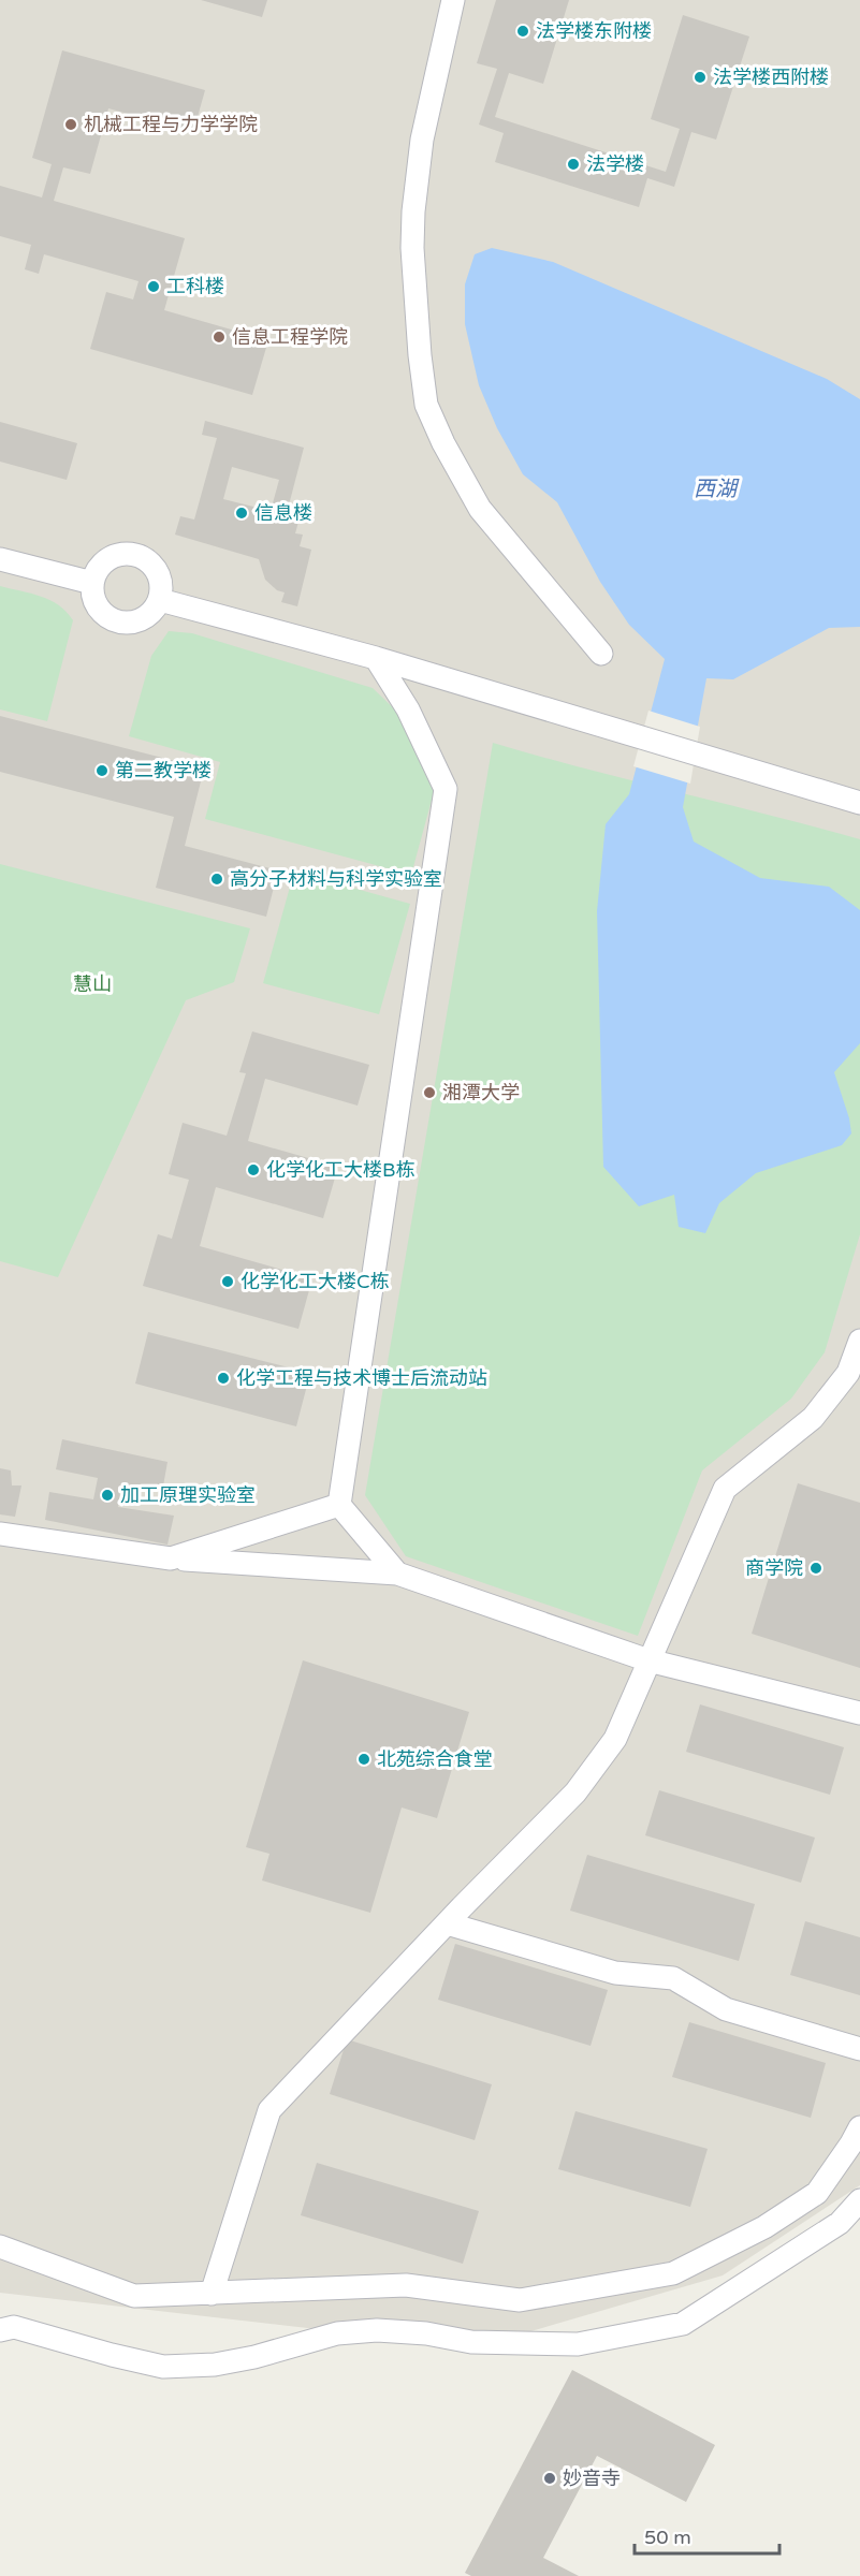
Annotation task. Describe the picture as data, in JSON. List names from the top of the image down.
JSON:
{
  "water": ["西湖"],
  "parks": ["慧山"],
  "places": [
    "法学楼东附楼",
    "法学楼西附楼",
    "机械工程与力学学院",
    "法学楼",
    "工科楼",
    "信息工程学院",
    "信息楼",
    "第二教学楼",
    "高分子材料与科学实验室",
    "湘潭大学",
    "化学化工大楼B栋",
    "化学化工大楼C栋",
    "化学工程与技术博士后流动站",
    "加工原理实验室",
    "商学院",
    "北苑综合食堂",
    "妙音寺"
  ],
  "scale_bar": "50 m"
}
